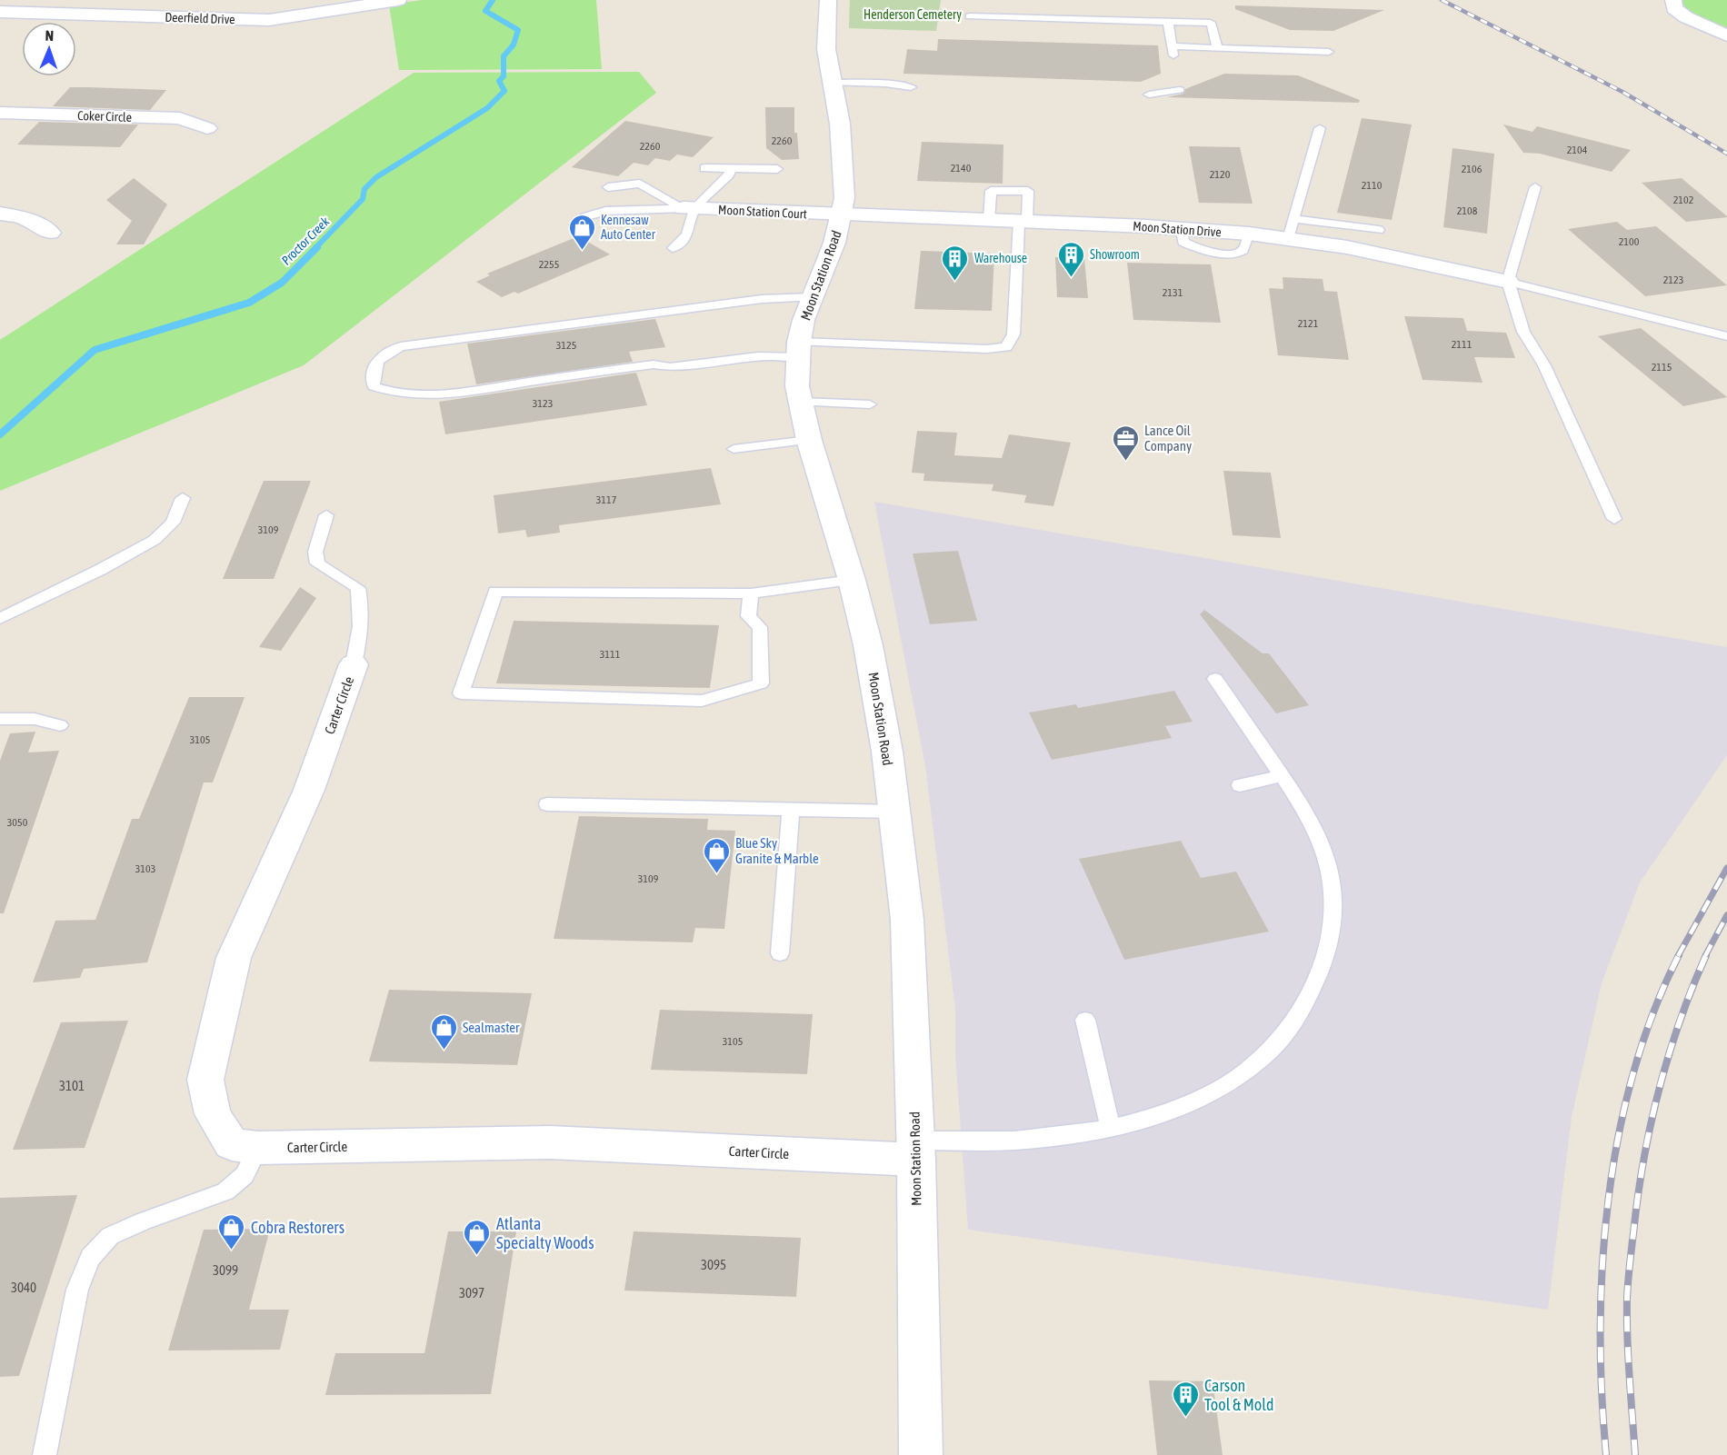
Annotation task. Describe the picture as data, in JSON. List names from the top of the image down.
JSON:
{
  "streets": {
    "street": [
      "Deerfield Drive",
      "Coker Circle",
      "Moon Station Court",
      "Moon Station Drive",
      "Moon Station Road",
      "Carter Circle"
    ]
  },
  "crossings": [
    ["Moon Station Court", "Moon Station Drive"],
    ["Moon Station Court", "Moon Station Road"],
    ["Moon Station Drive", "Moon Station Road"],
    ["Moon Station Road", "Carter Circle"]
  ],
  "water": ["Proctor Creek"],
  "parks": ["Henderson Cemetery"],
  "places": {
    "shop": [
      "Kennesaw Auto Center",
      "Blue Sky Granite & Marble",
      "Sealmaster",
      "Cobra Restorers",
      "Atlanta Specialty Woods"
    ],
    "building": ["Showroom", "Warehouse", "Carson Tool & Mold"],
    "office": ["Lance Oil Company"]
  },
  "house_numbers": [
    "2260",
    "2260",
    "2104",
    "2140",
    "2106",
    "2120",
    "2110",
    "2102",
    "2108",
    "2100",
    "2255",
    "2123",
    "2131",
    "2121",
    "2111",
    "3125",
    "2115",
    "3123",
    "3117",
    "3109",
    "3111",
    "3105",
    "3050",
    "3103",
    "3109",
    "3105",
    "3101",
    "3095",
    "3099",
    "3040",
    "3097"
  ],
  "north": "top"
}
